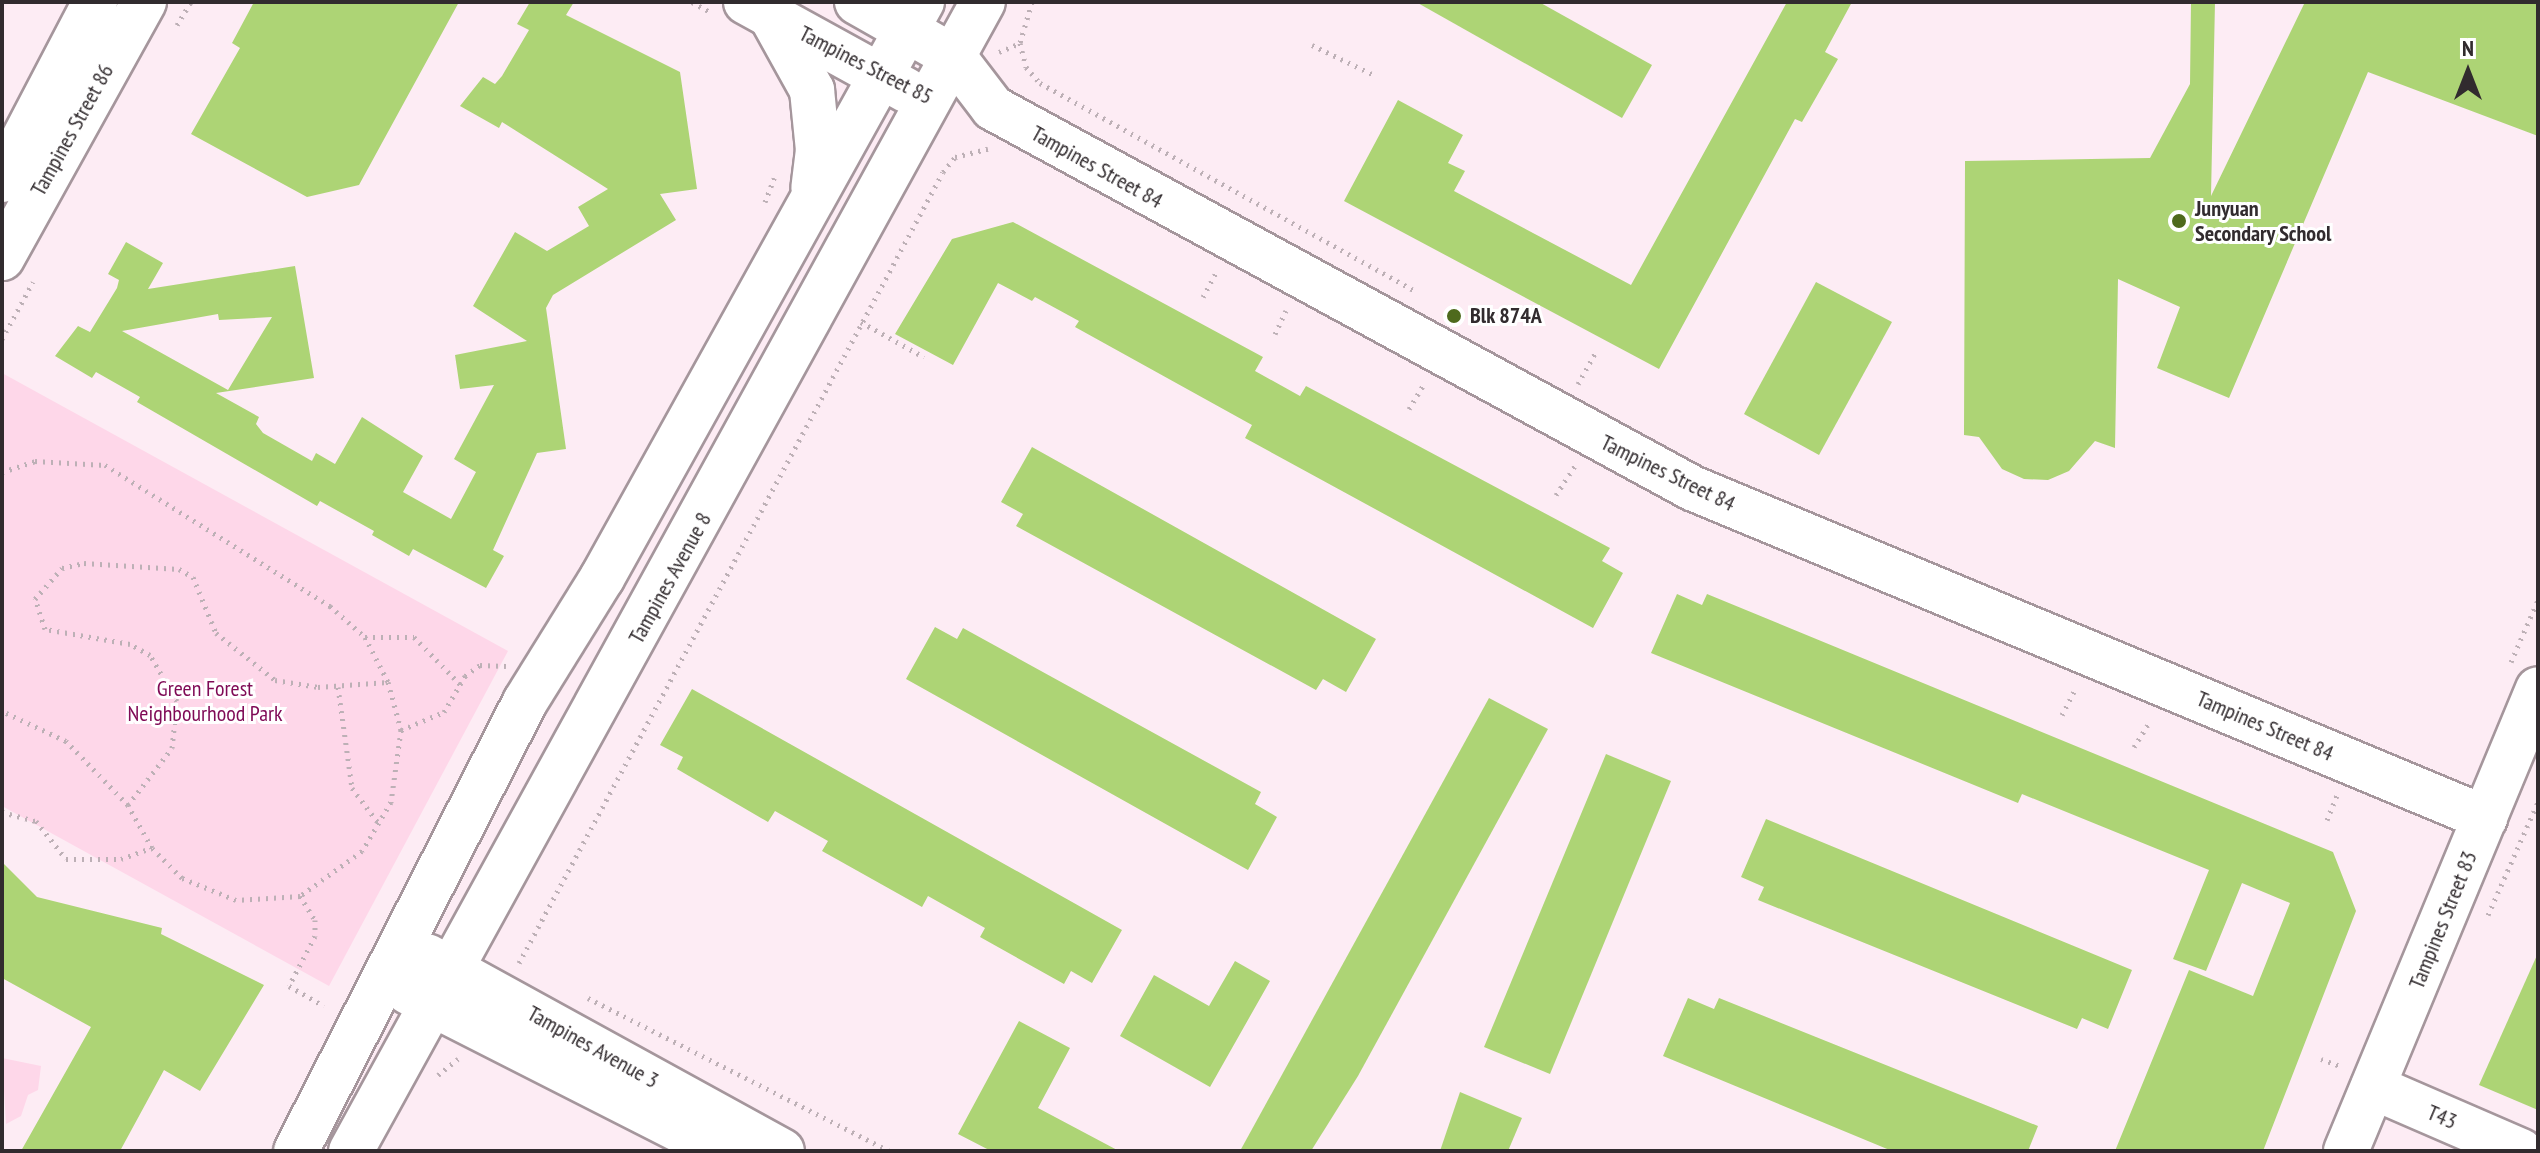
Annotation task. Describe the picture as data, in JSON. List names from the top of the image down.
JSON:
{
  "streets": {
    "street": [
      "Tampines Street 85",
      "Tampines Street 86",
      "Tampines Street 84",
      "Tampines Avenue 8",
      "Tampines Street 83",
      "Tampines Avenue 3",
      "T43"
    ]
  },
  "crossings": [
    ["Tampines Street 85", "Tampines Street 84"],
    ["Tampines Street 85", "Tampines Avenue 8"],
    ["Tampines Street 84", "Tampines Avenue 8"],
    ["Tampines Street 84", "Tampines Street 83"],
    ["Tampines Avenue 8", "Tampines Avenue 3"],
    ["Tampines Street 83", "T43"]
  ],
  "parks": ["Green Forest Neighbourhood Park"],
  "places": ["Junyuan Secondary School", "Blk 874A"],
  "north": "top"
}
